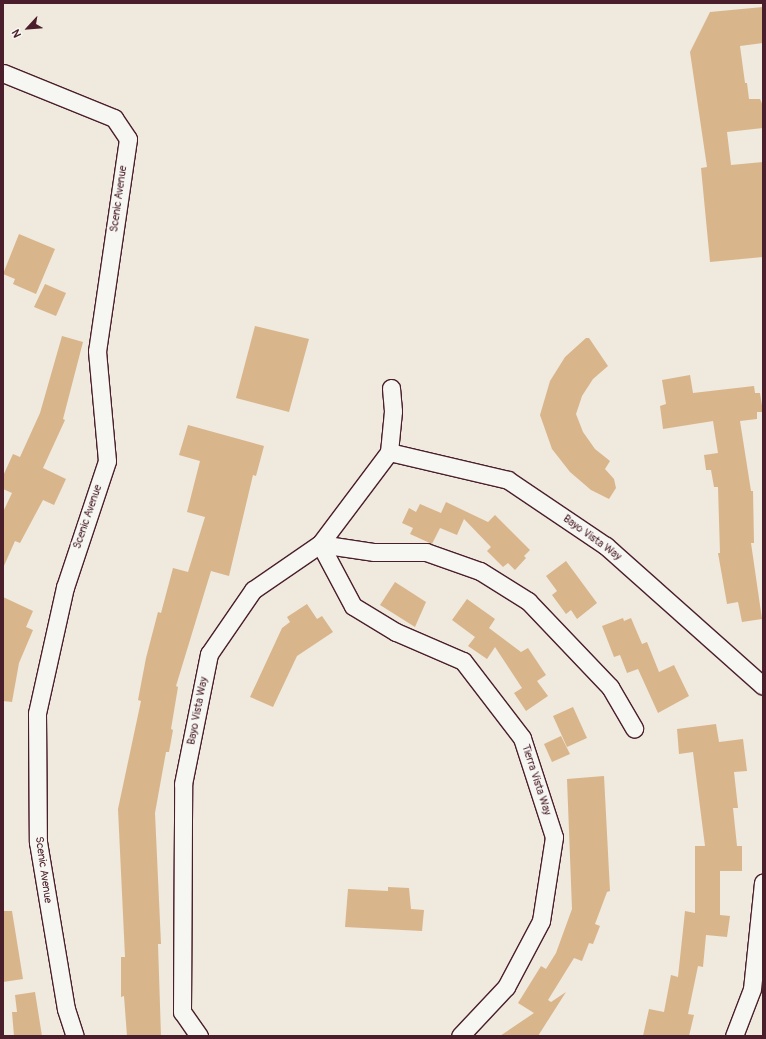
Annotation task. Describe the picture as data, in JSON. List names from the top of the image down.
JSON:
{
  "streets": {
    "street": ["Scenic Avenue", "Bayo Vista Way", "Tierra Vista Way"]
  },
  "crossings": [
    ["Bayo Vista Way", "Tierra Vista Way"]
  ],
  "north": "bottom left"
}
